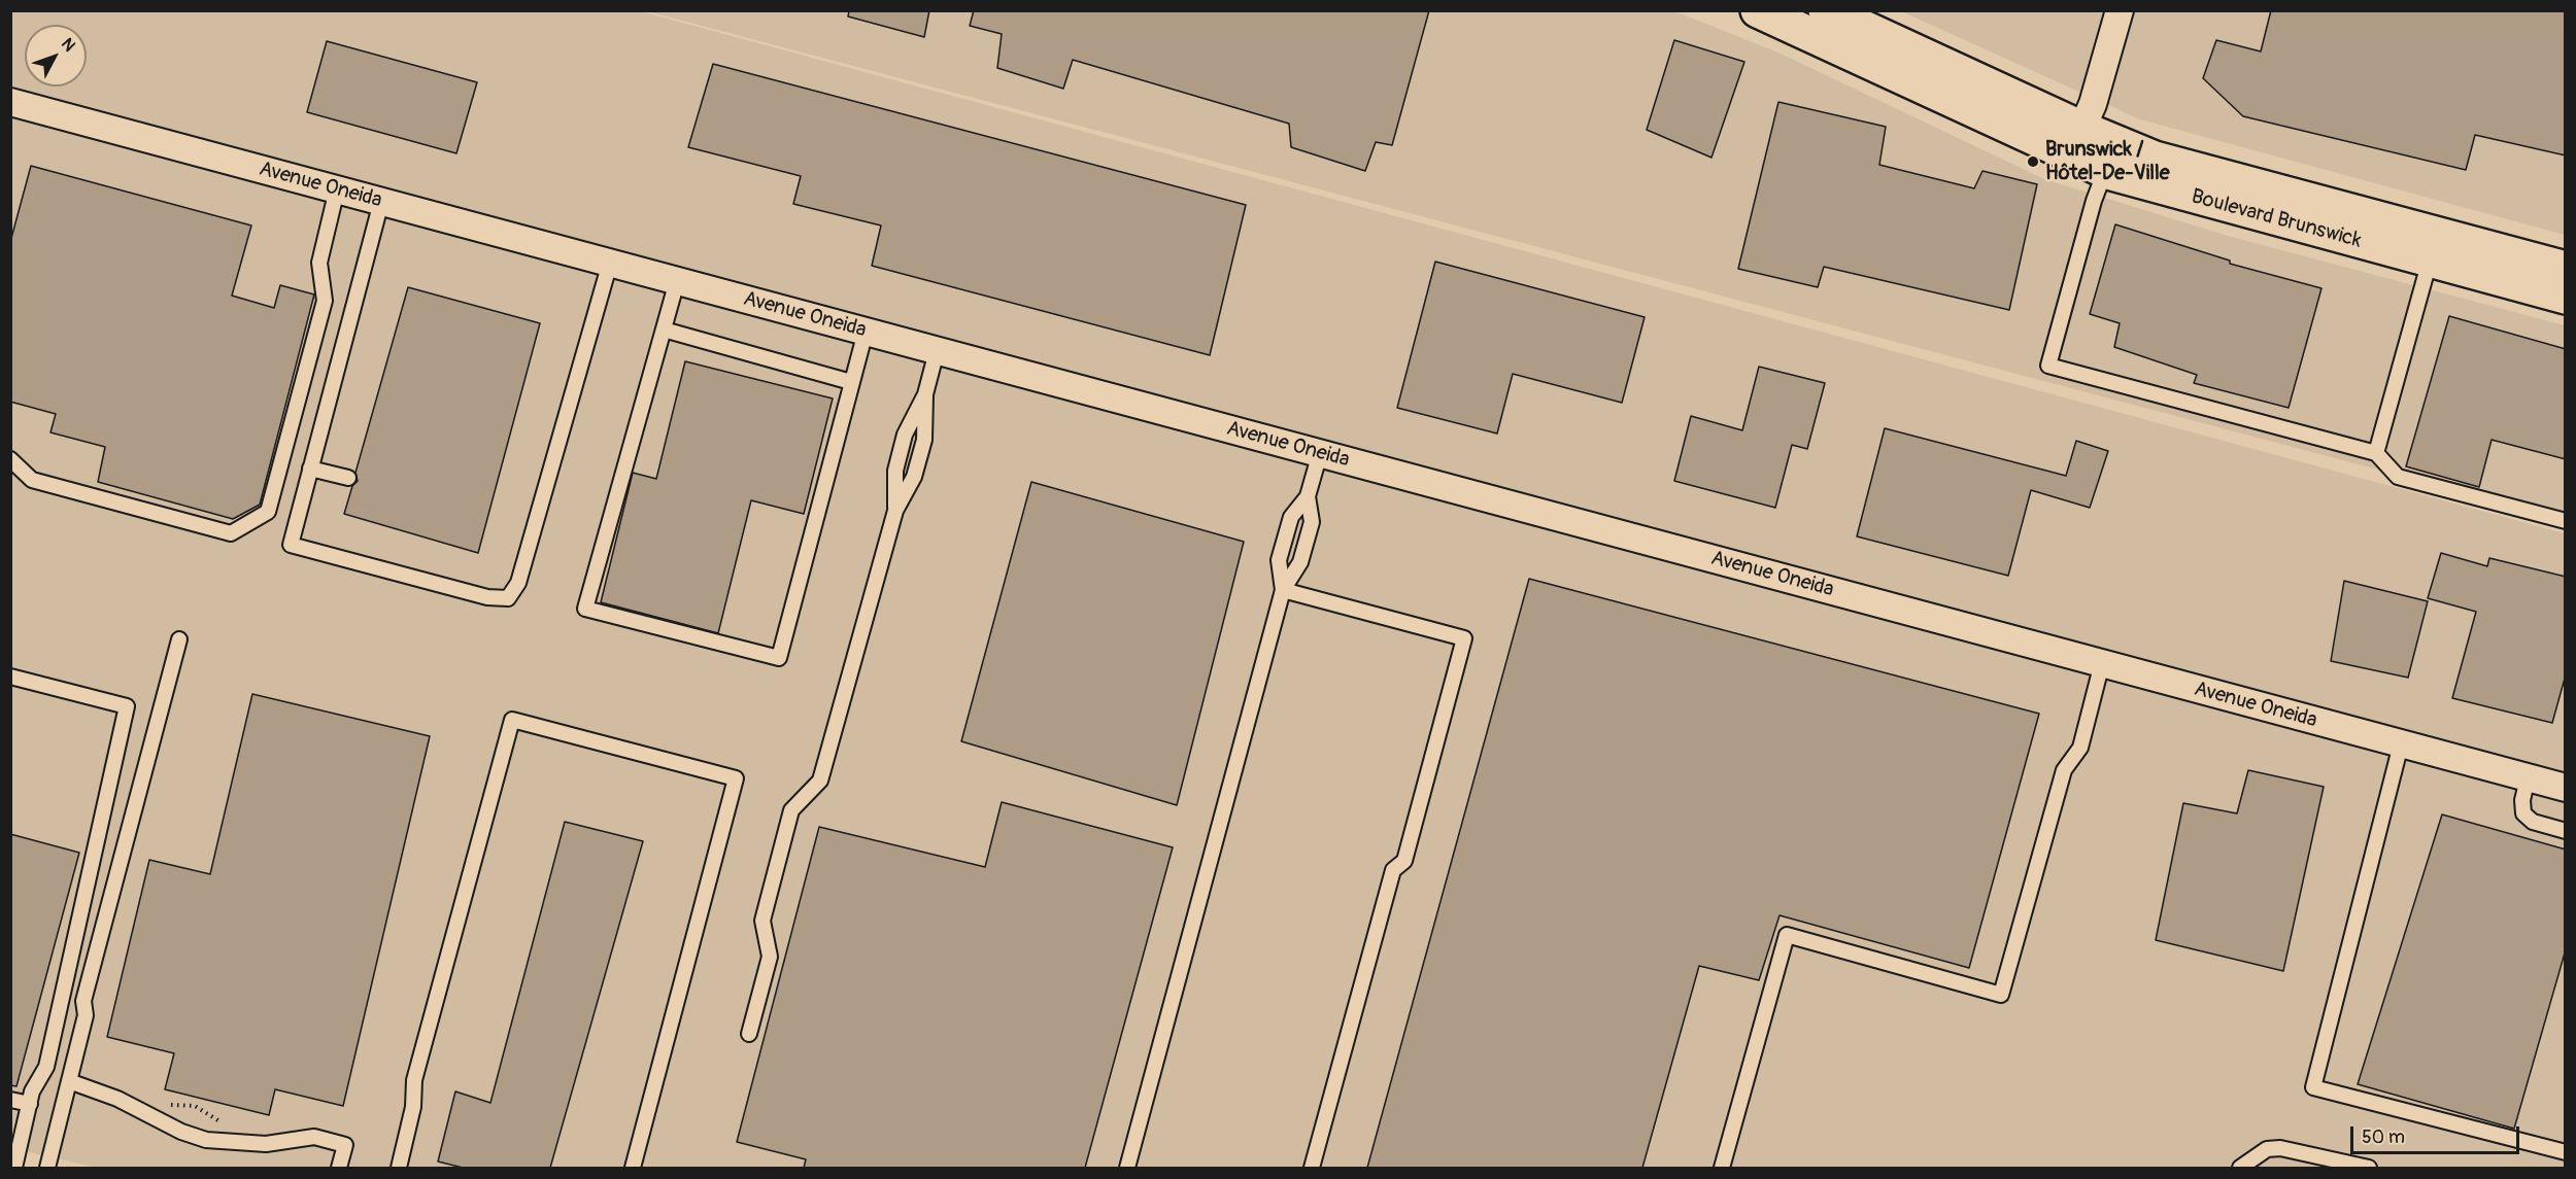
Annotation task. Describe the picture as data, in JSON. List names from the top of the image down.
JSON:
{
  "streets": {
    "street": ["Avenue Oneida", "Boulevard Brunswick"]
  },
  "places": ["Brunswick / Hôtel-De-Ville"],
  "scale_bar": "50 m",
  "north": "top right"
}
